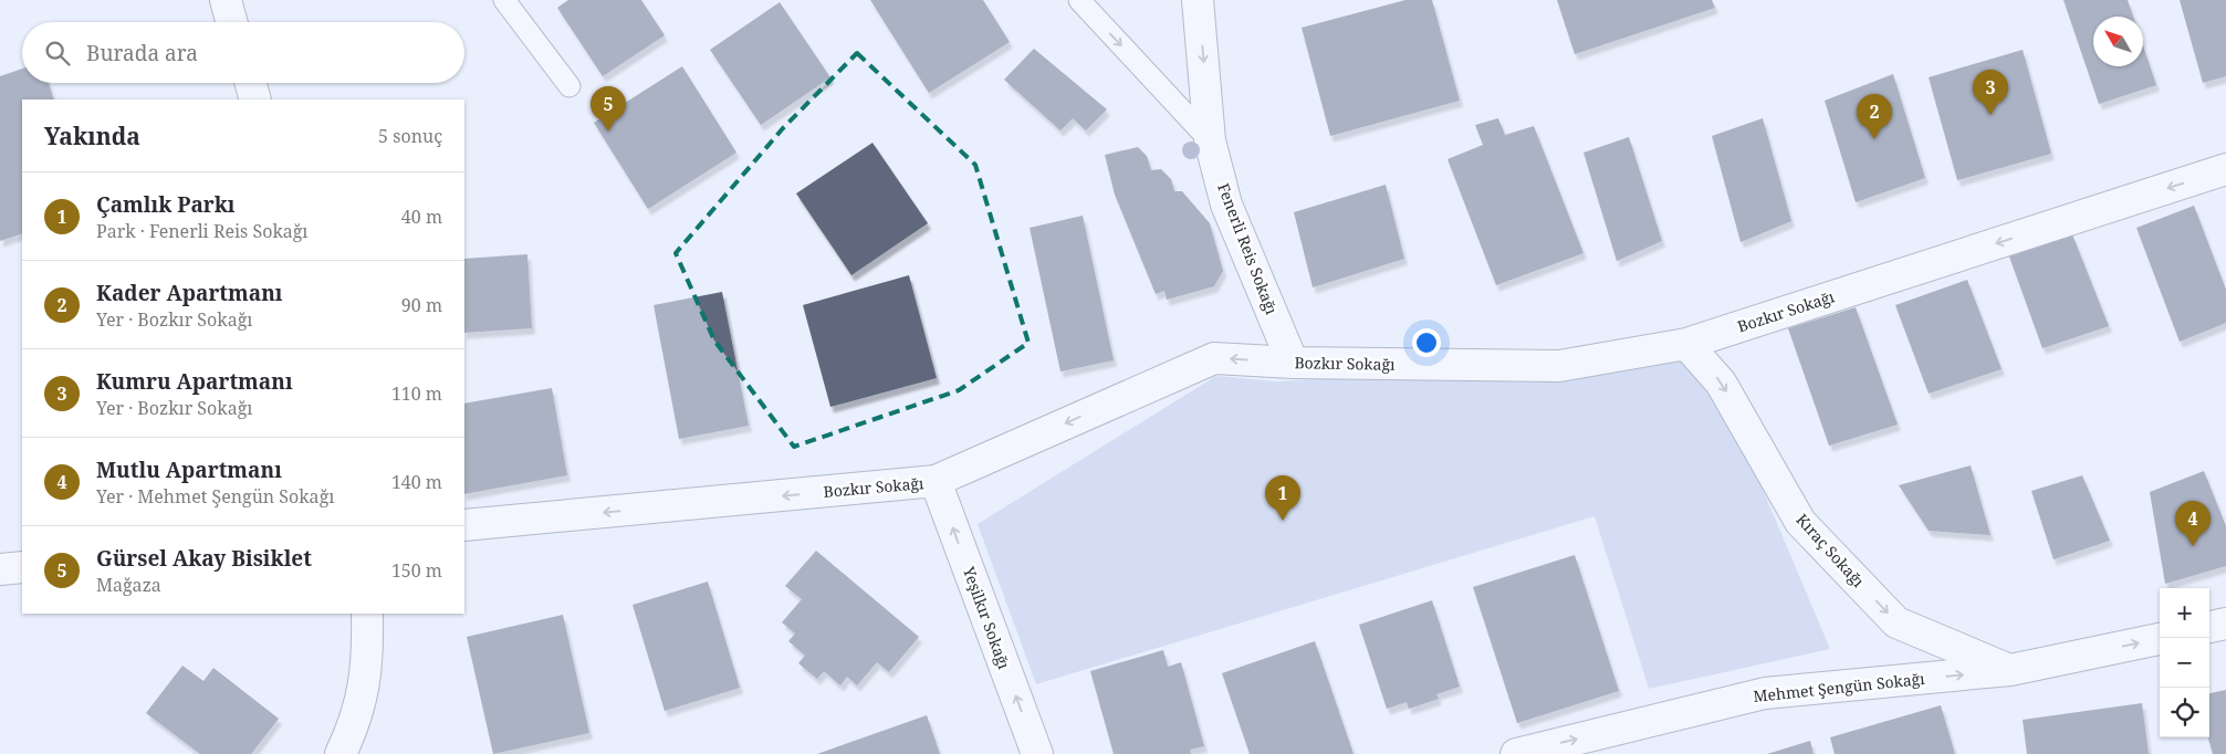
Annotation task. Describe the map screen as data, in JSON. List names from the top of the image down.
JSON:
{
  "streets": {
    "street": [
      "Fenerli Reis Sokağı",
      "Bozkır Sokağı",
      "Kıraç Sokağı",
      "Yeşilkır Sokağı",
      "Mehmet Şengün Sokağı"
    ]
  },
  "crossings": [
    ["Fenerli Reis Sokağı", "Bozkır Sokağı"],
    ["Bozkır Sokağı", "Kıraç Sokağı"],
    ["Bozkır Sokağı", "Yeşilkır Sokağı"],
    ["Kıraç Sokağı", "Mehmet Şengün Sokağı"]
  ],
  "one_way": [
    "Fenerli Reis Sokağı",
    "Bozkır Sokağı",
    "Kıraç Sokağı",
    "Yeşilkır Sokağı",
    "Mehmet Şengün Sokağı"
  ],
  "north": "top left",
  "page": {
    "search": "Burada ara",
    "pins": [
      "3",
      "5",
      "2",
      "1",
      "4"
    ],
    "heading": ["Yakında", "5 sonuç"],
    "list": [
      {
        "mark": "1",
        "name": "Çamlık Parkı",
        "note": "Park · Fenerli Reis Sokağı",
        "value": "40 m"
      },
      {
        "mark": "2",
        "name": "Kader Apartmanı",
        "note": "Yer · Bozkır Sokağı",
        "value": "90 m"
      },
      {
        "mark": "3",
        "name": "Kumru Apartmanı",
        "note": "Yer · Bozkır Sokağı",
        "value": "110 m"
      },
      {
        "mark": "4",
        "name": "Mutlu Apartmanı",
        "note": "Yer · Mehmet Şengün Sokağı",
        "value": "140 m"
      },
      {
        "mark": "5",
        "name": "Gürsel Akay Bisiklet",
        "note": "Mağaza",
        "value": "150 m"
      }
    ],
    "map_buttons": ["+", "−"]
  }
}
